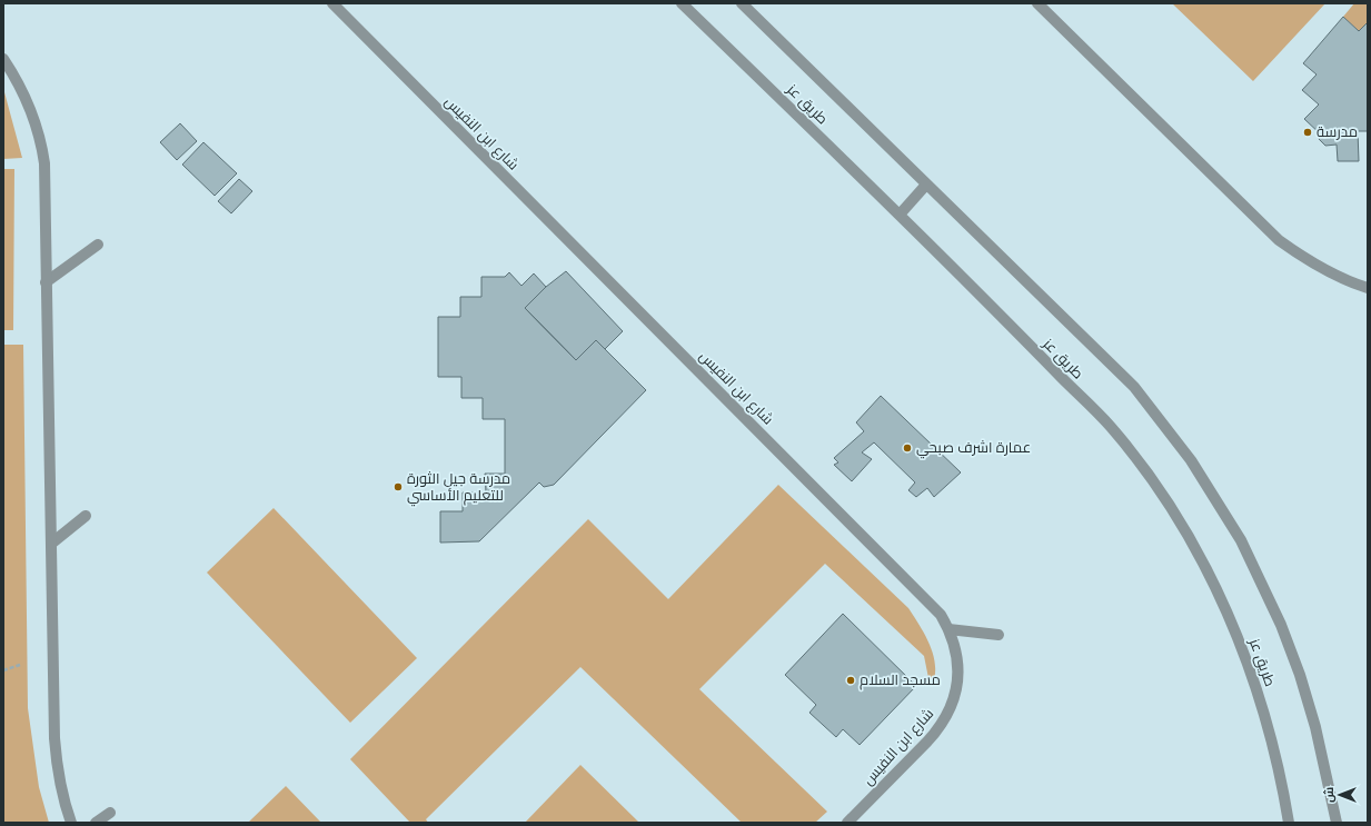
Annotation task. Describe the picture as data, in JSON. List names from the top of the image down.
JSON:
{
  "streets": {
    "street": ["طريق عز", "شارع ابن النفيس"]
  },
  "places": [
    "مدرسة",
    "عمارة اشرف صبحي",
    "مدرسة جيل الثورة للتعليم الأساسي",
    "مسجد السلام"
  ],
  "north": "left"
}
